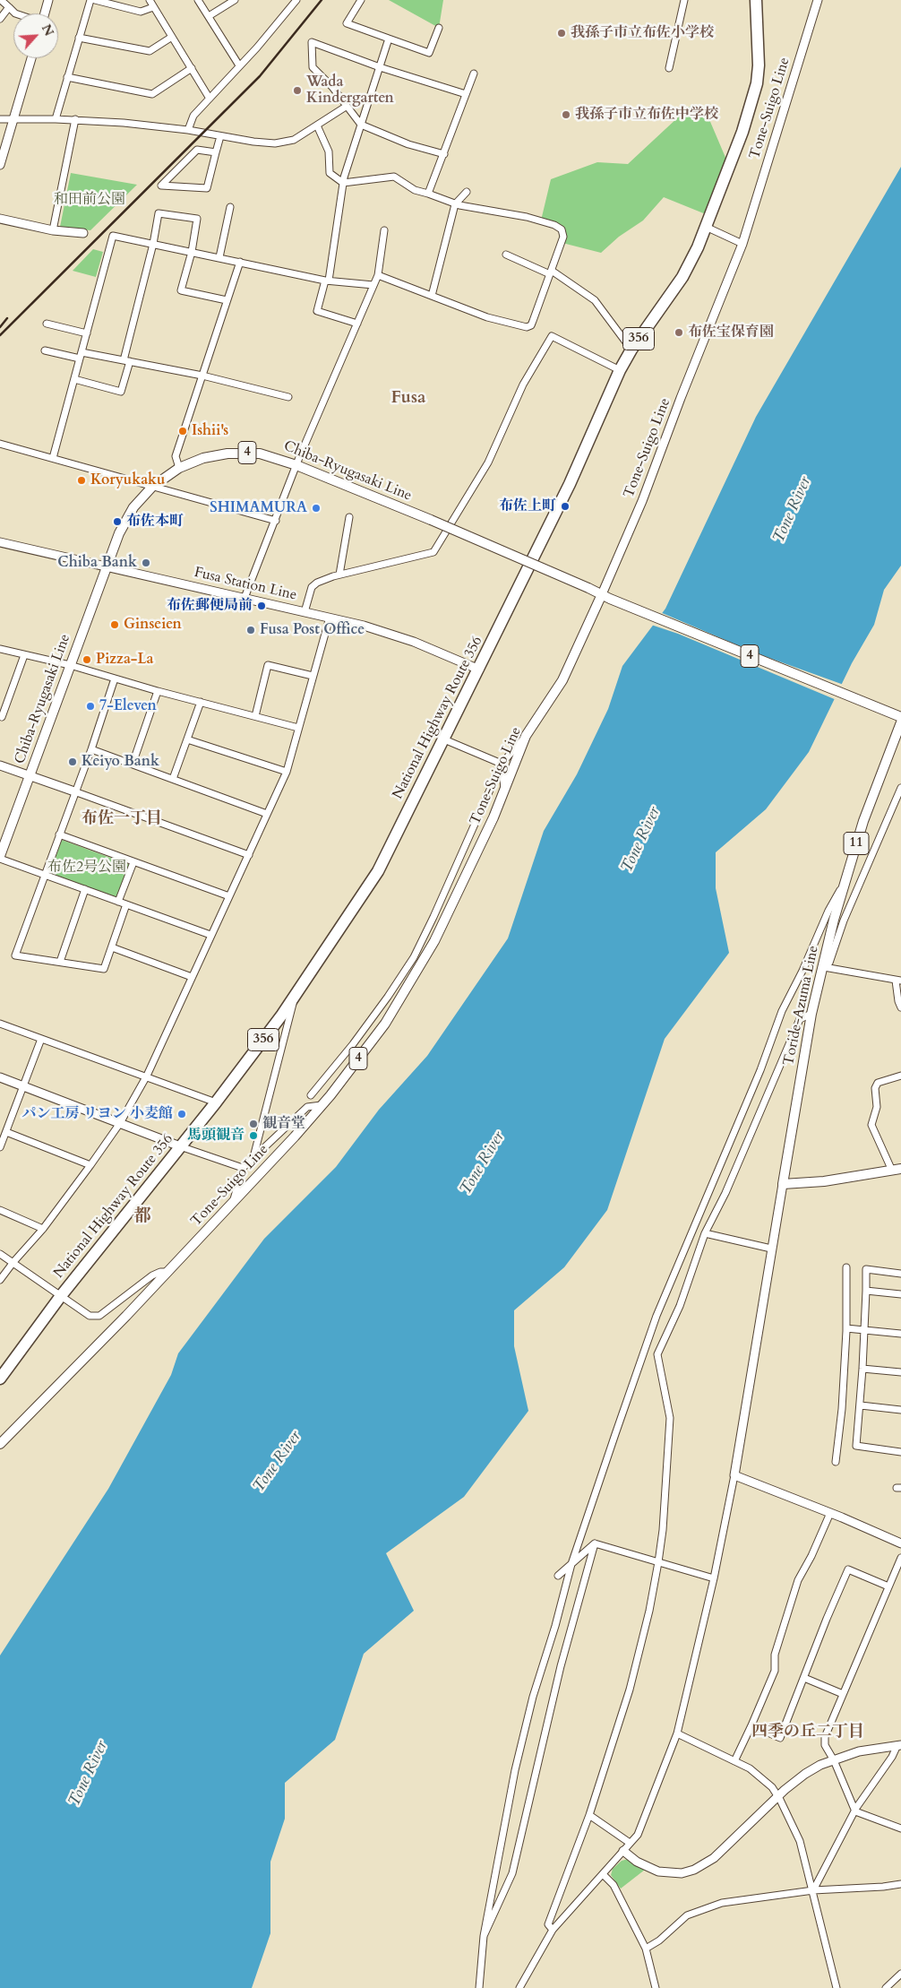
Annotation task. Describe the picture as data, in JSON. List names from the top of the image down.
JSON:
{
  "streets": {
    "highway": ["356", "National Highway Route 356"],
    "main road": [
      "Tone-Suigo Line",
      "4",
      "Chiba-Ryugasaki Line",
      "11",
      "Toride-Azuma Line"
    ],
    "street": ["Fusa Station Line"]
  },
  "crossings": [
    ["Tone-Suigo Line", "Chiba-Ryugasaki Line"],
    ["Chiba-Ryugasaki Line", "Fusa Station Line"],
    ["Fusa Station Line", "National Highway Route 356"]
  ],
  "districts": [
    "Fusa",
    "布佐一丁目",
    "都",
    "四季の丘二丁目"
  ],
  "water": ["Tone River"],
  "parks": ["和田前公園", "布佐2号公園"],
  "places": [
    "我孫子市立布佐小学校",
    "Wada Kindergarten",
    "我孫子市立布佐中学校",
    "布佐宝保育園",
    "Ishii's",
    "Koryukaku",
    "布佐上町",
    "SHIMAMURA",
    "布佐本町",
    "Chiba Bank",
    "布佐郵便局前",
    "Ginseien",
    "Fusa Post Office",
    "Pizza-La",
    "7-Eleven",
    "Keiyo Bank",
    "パン工房 リヨン 小麦館",
    "観音堂",
    "馬頭観音"
  ],
  "north": "top right"
}
